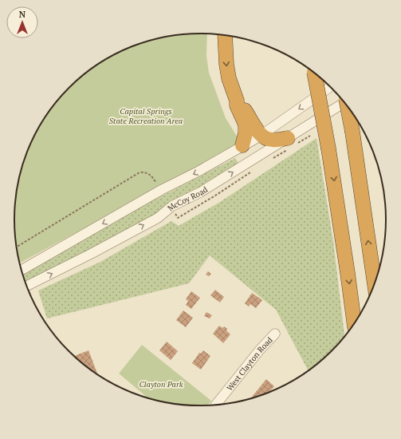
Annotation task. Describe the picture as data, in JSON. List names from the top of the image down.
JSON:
{
  "streets": {
    "street": ["McCoy Road", "West Clayton Road"]
  },
  "parks": ["Capital Springs State Recreation Area", "Clayton Park"],
  "north": "top"
}
